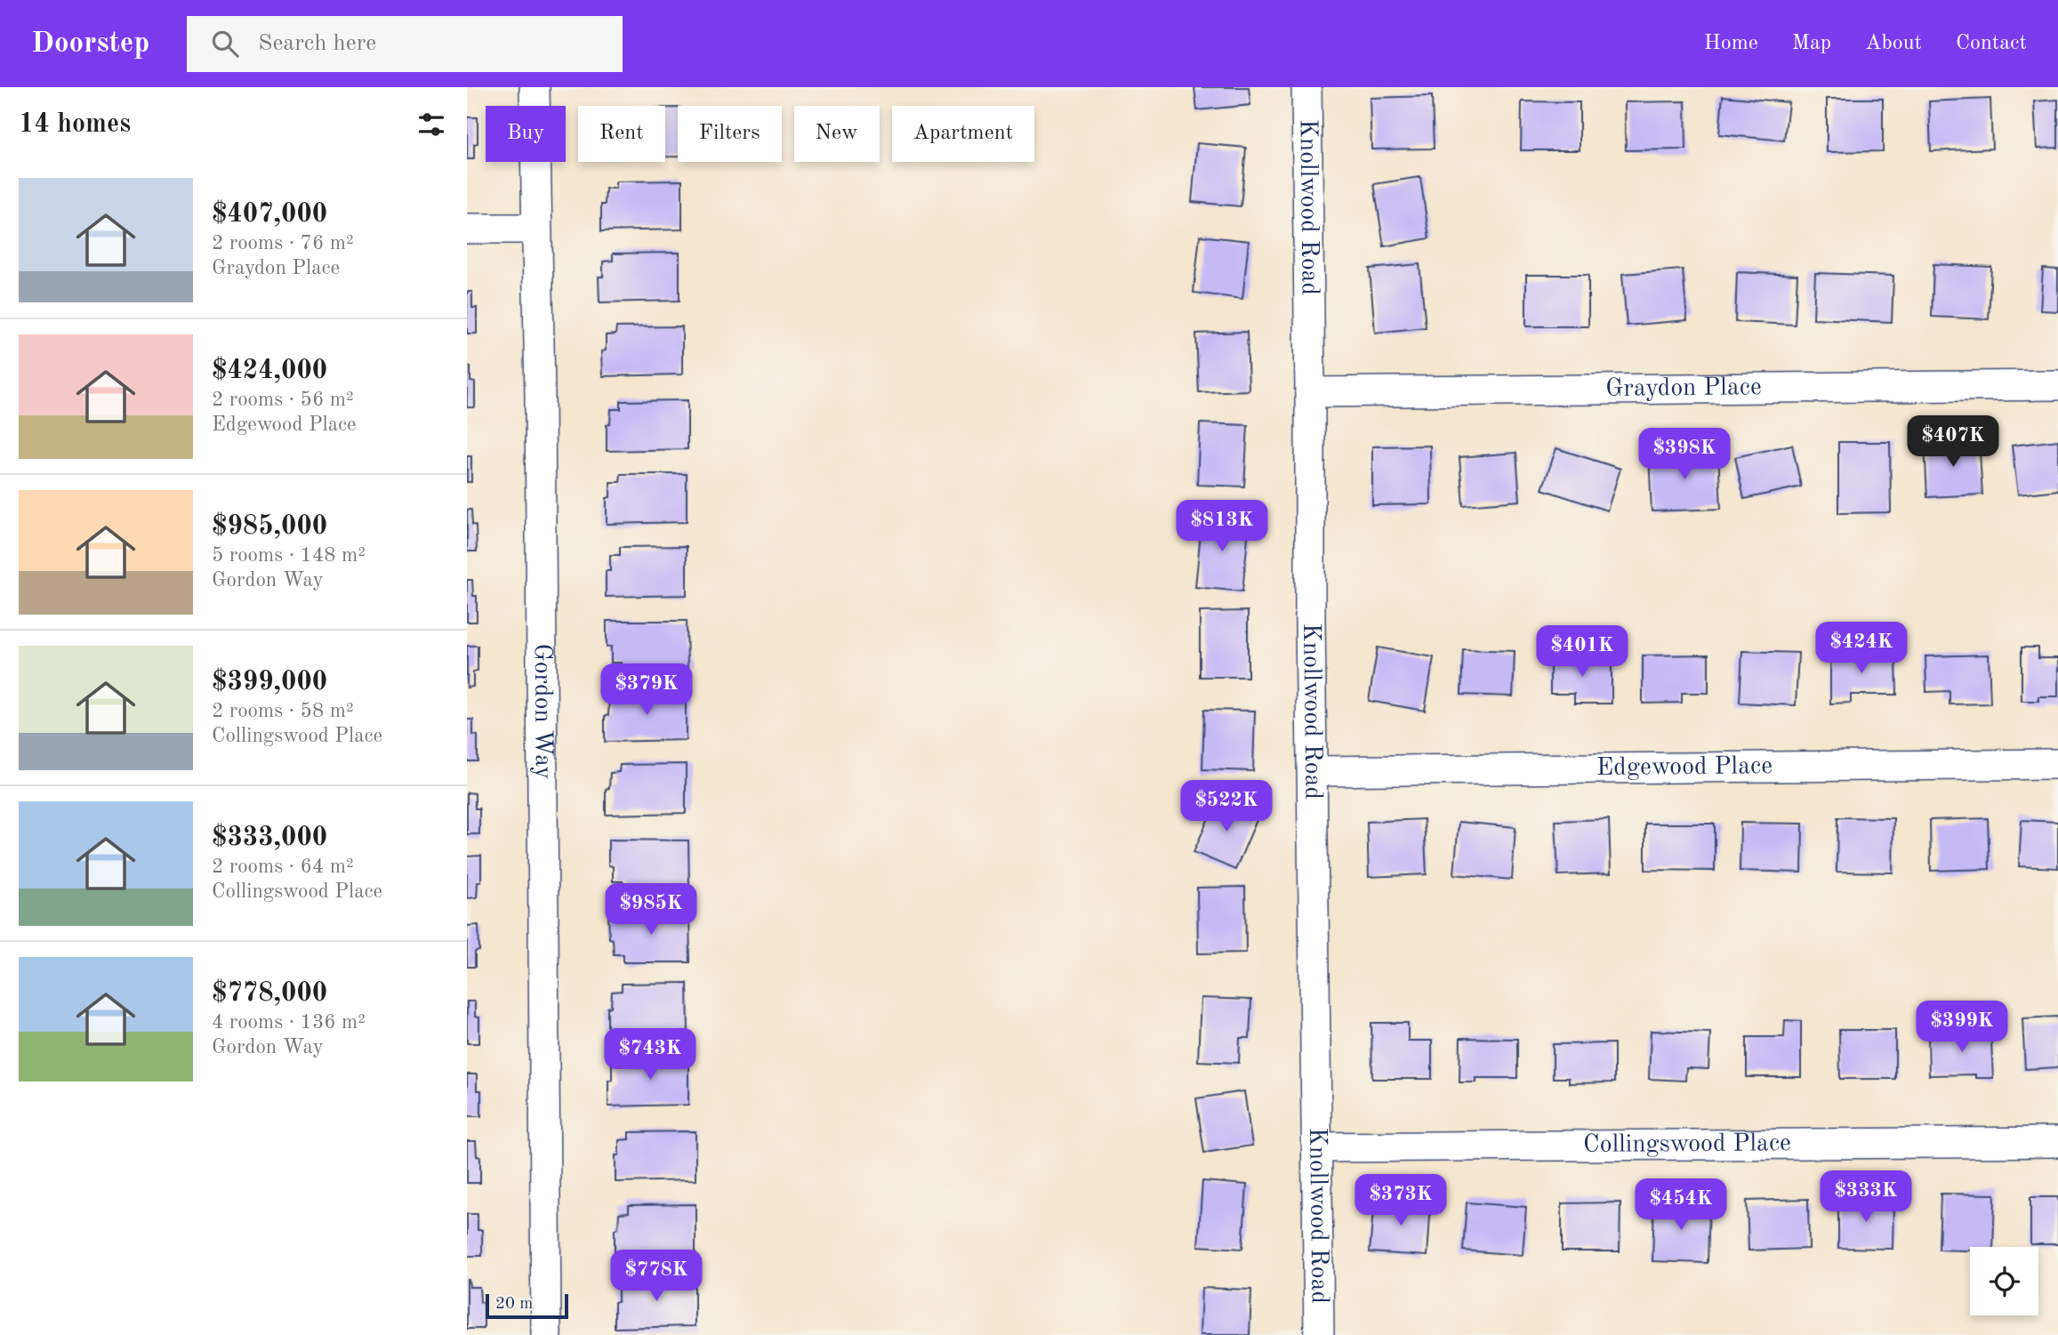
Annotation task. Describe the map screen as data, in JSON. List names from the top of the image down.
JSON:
{
  "streets": {
    "street": [
      "Knollwood Road",
      "Graydon Place",
      "Gordon Way",
      "Edgewood Place",
      "Collingswood Place"
    ]
  },
  "crossings": [
    ["Knollwood Road", "Graydon Place"],
    ["Knollwood Road", "Edgewood Place"],
    ["Knollwood Road", "Collingswood Place"]
  ],
  "scale_bar": "20 m",
  "page": {
    "header": "Doorstep",
    "search": "Search here",
    "nav": [
      "Home",
      "Map",
      "About",
      "Contact"
    ],
    "heading": "14 homes",
    "chip": [
      "Buy",
      "Rent",
      "Filters",
      "New",
      "Apartment"
    ],
    "list": [
      {
        "name": "$407,000",
        "note": "2 rooms · 76 m² · Graydon Place"
      },
      {
        "name": "$424,000",
        "note": "2 rooms · 56 m² · Edgewood Place"
      },
      {
        "name": "$985,000",
        "note": "5 rooms · 148 m² · Gordon Way"
      },
      {
        "name": "$399,000",
        "note": "2 rooms · 58 m² · Collingswood Place"
      },
      {
        "name": "$333,000",
        "note": "2 rooms · 64 m² · Collingswood Place"
      },
      {
        "name": "$778,000",
        "note": "4 rooms · 136 m² · Gordon Way"
      }
    ],
    "price": [
      "$407K",
      "$398K",
      "$813K",
      "$424K",
      "$401K",
      "$379K",
      "$522K",
      "$985K",
      "$399K",
      "$743K",
      "$333K",
      "$373K",
      "$454K",
      "$778K"
    ],
    "scale": "20 m"
  }
}
